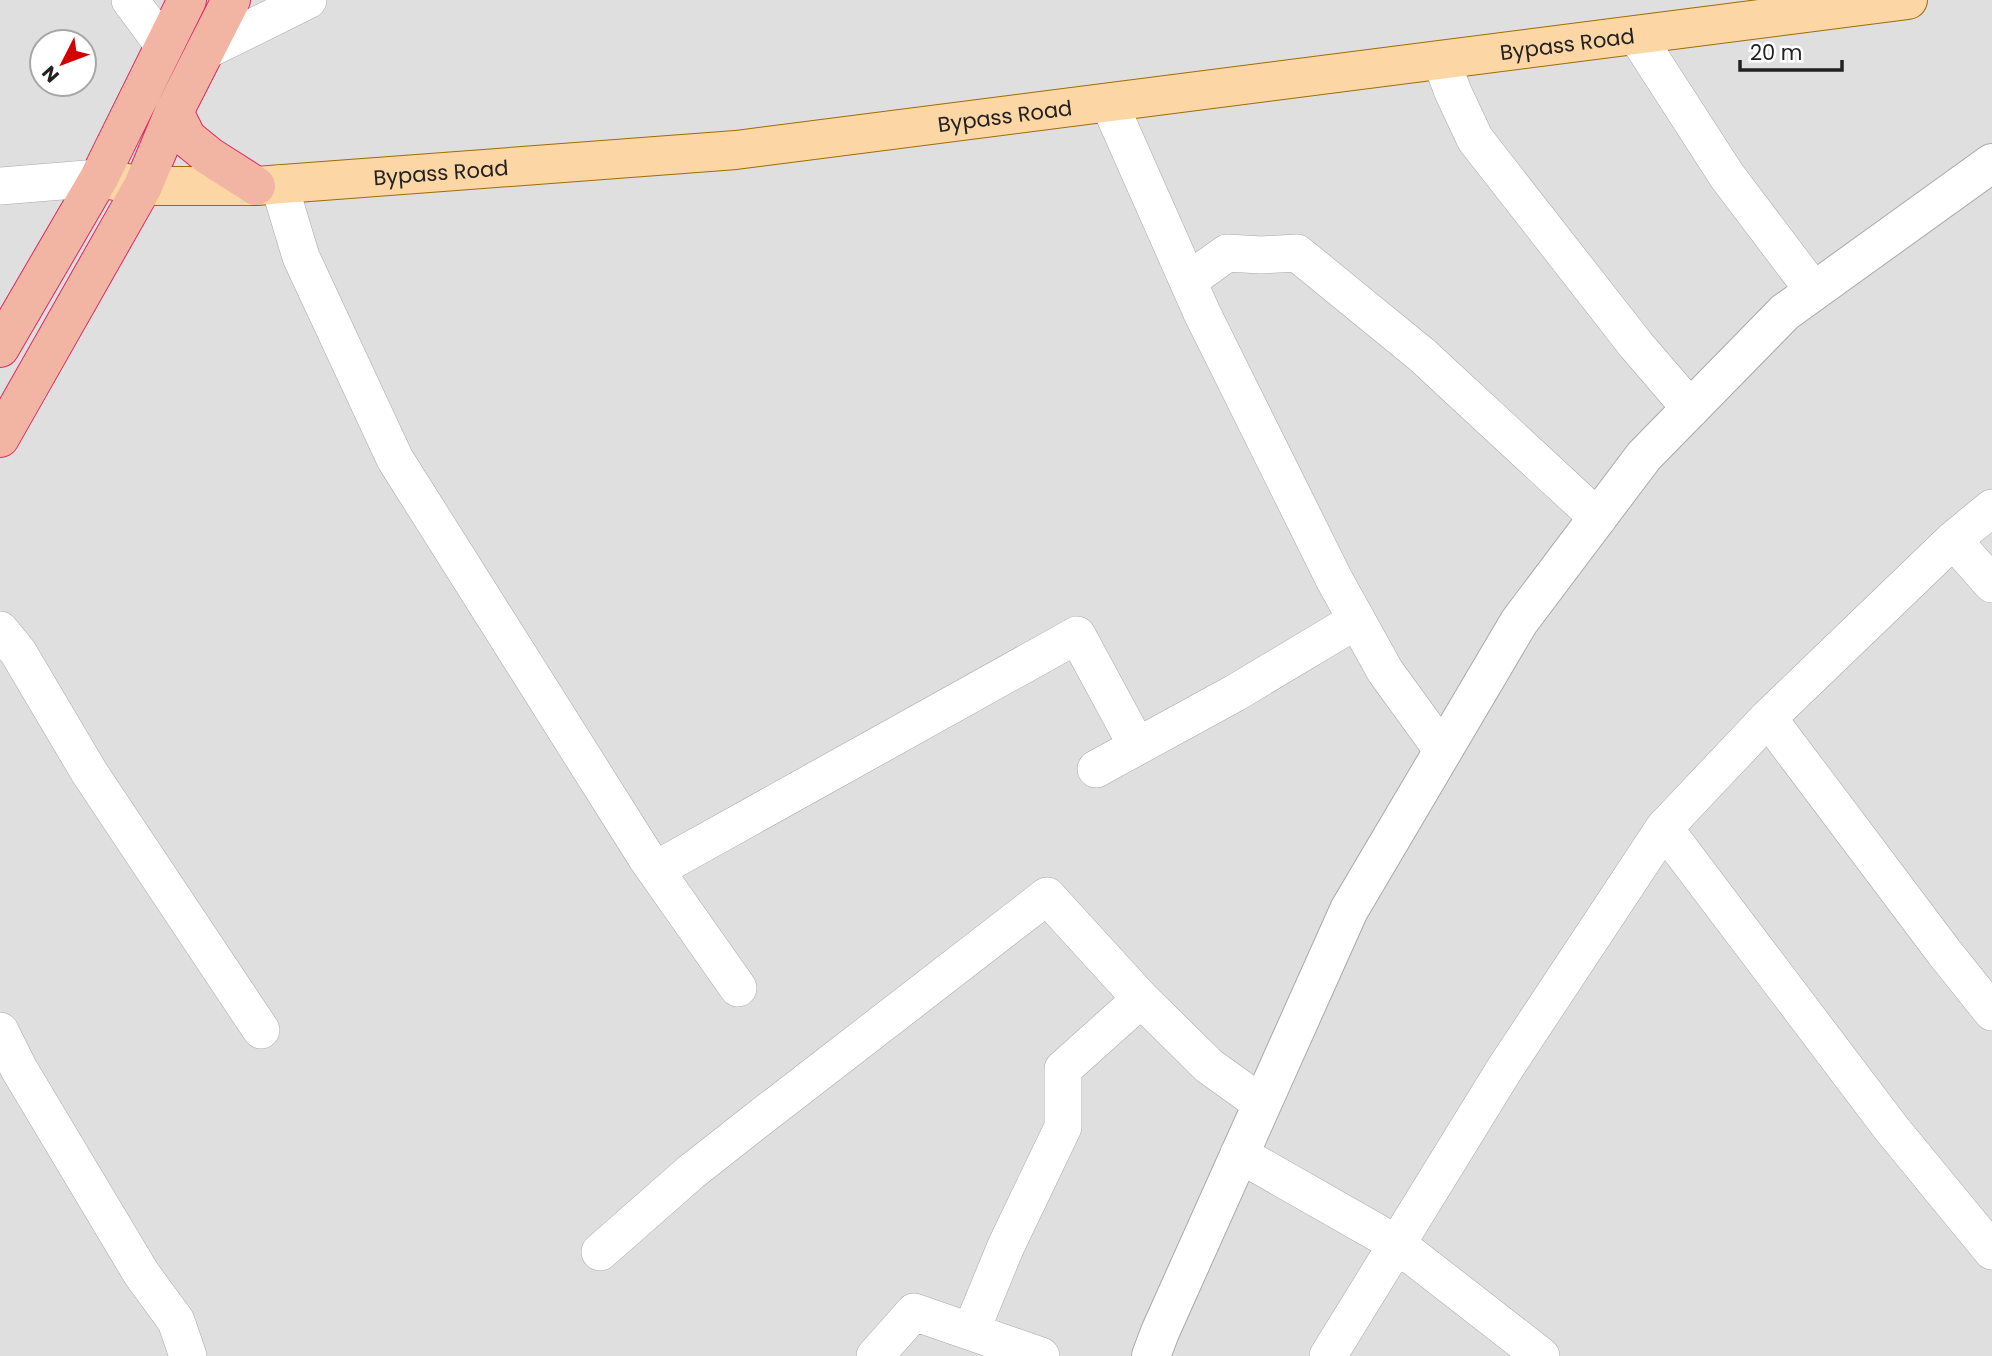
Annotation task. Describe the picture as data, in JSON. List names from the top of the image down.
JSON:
{
  "streets": {
    "main road": ["Bypass Road"]
  },
  "scale_bar": "20 m",
  "north": "bottom left"
}
